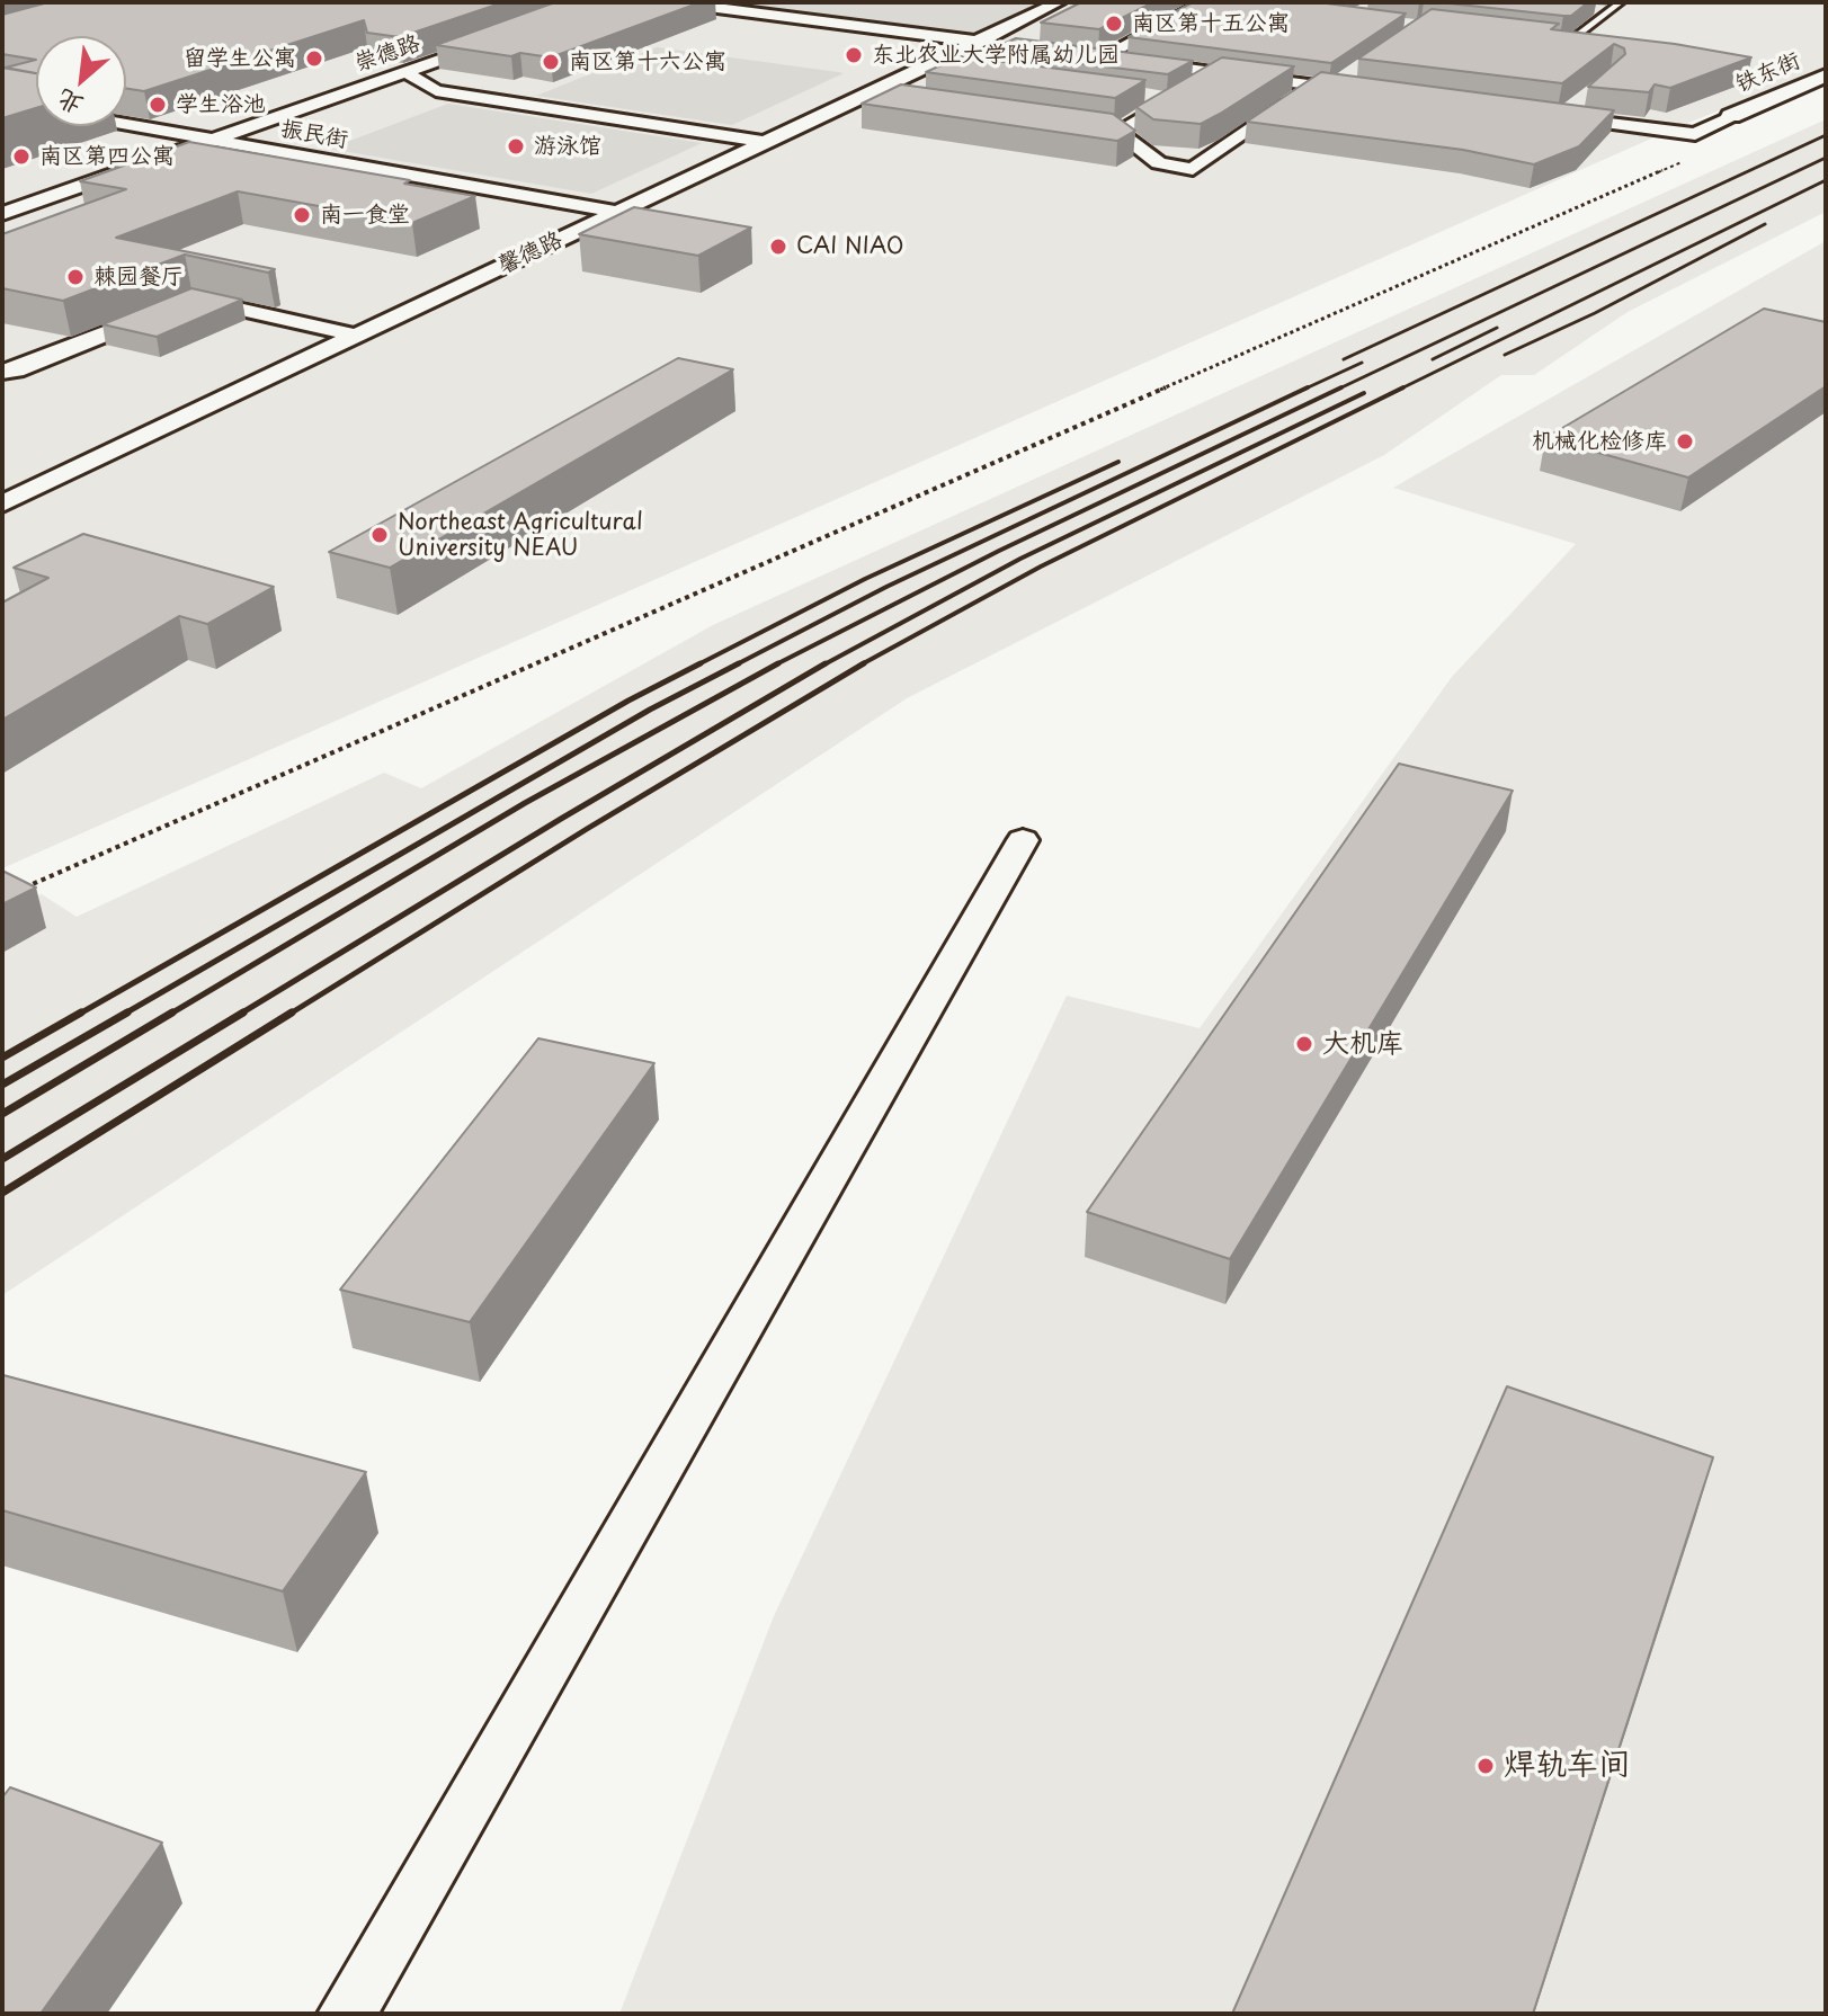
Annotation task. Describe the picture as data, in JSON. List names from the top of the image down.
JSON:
{
  "streets": {
    "street": [
      "崇德路",
      "铁东街",
      "振民街",
      "馨德路"
    ]
  },
  "crossings": [
    ["崇德路", "振民街"],
    ["振民街", "馨德路"]
  ],
  "places": [
    "南区第十五公寓",
    "东北农业大学附属幼儿园",
    "留学生公寓",
    "南区第十六公寓",
    "学生浴池",
    "游泳馆",
    "南区第四公寓",
    "南一食堂",
    "CAI NIAO",
    "棘园餐厅",
    "机械化检修库",
    "Northeast Agricultural University NEAU",
    "大机库",
    "焊轨车间"
  ],
  "north": "bottom left"
}
